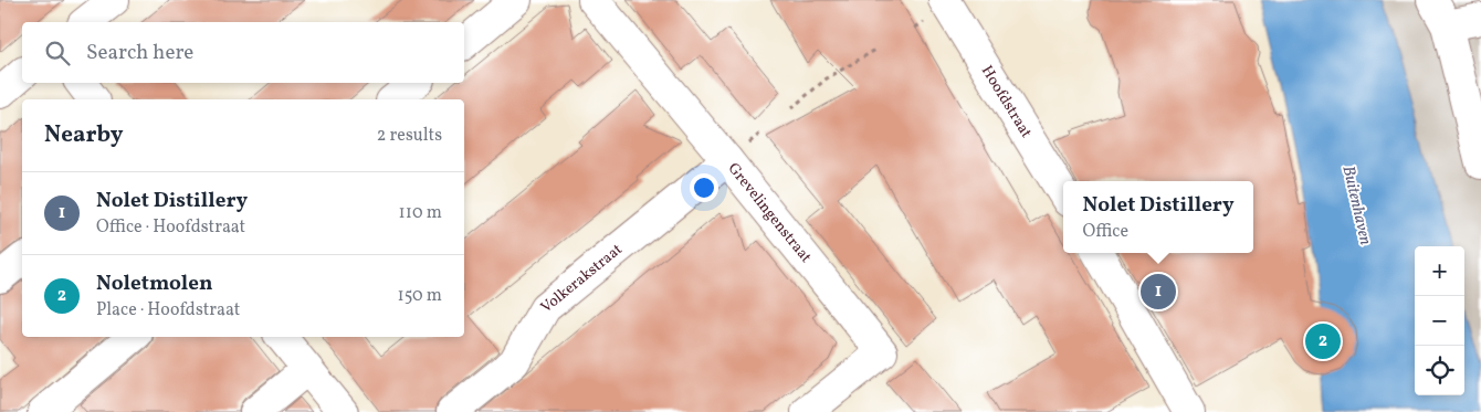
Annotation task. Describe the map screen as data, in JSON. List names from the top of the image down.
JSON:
{
  "streets": {
    "street": ["Hoofdstraat", "Grevelingenstraat", "Volkerakstraat"]
  },
  "crossings": [
    ["Grevelingenstraat", "Volkerakstraat"]
  ],
  "water": ["Buitenhaven"],
  "page": {
    "search": "Search here",
    "heading": ["Nearby", "2 results"],
    "list": [
      {
        "mark": "1",
        "name": "Nolet Distillery",
        "note": "Office · Hoofdstraat",
        "value": "110 m"
      },
      {
        "mark": "2",
        "name": "Noletmolen",
        "note": "Place · Hoofdstraat",
        "value": "150 m"
      }
    ],
    "popup": ["Nolet Distillery", "Office"],
    "map_buttons": ["+", "−"],
    "pins": ["1", "2"]
  }
}
